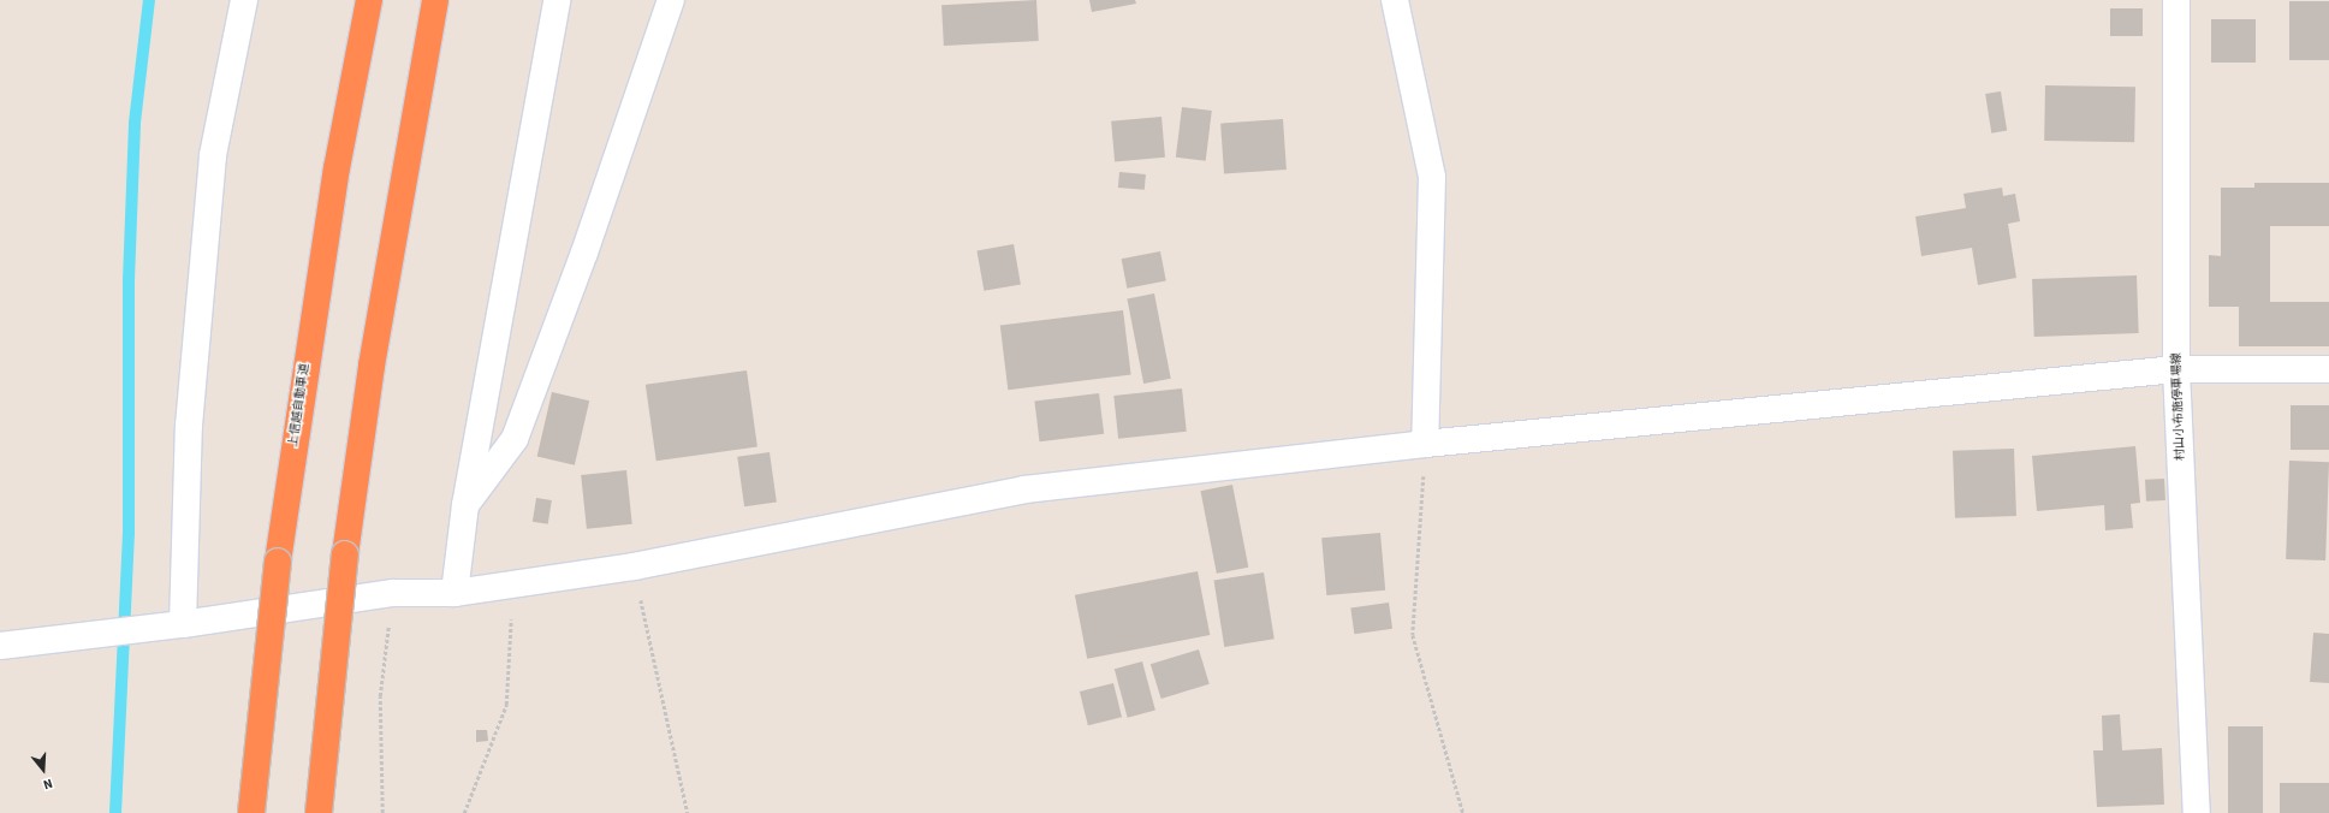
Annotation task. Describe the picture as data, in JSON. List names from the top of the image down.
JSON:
{
  "streets": {
    "highway": ["上信越自動車道"],
    "street": ["村山小布施停車場線"]
  },
  "north": "bottom"
}
